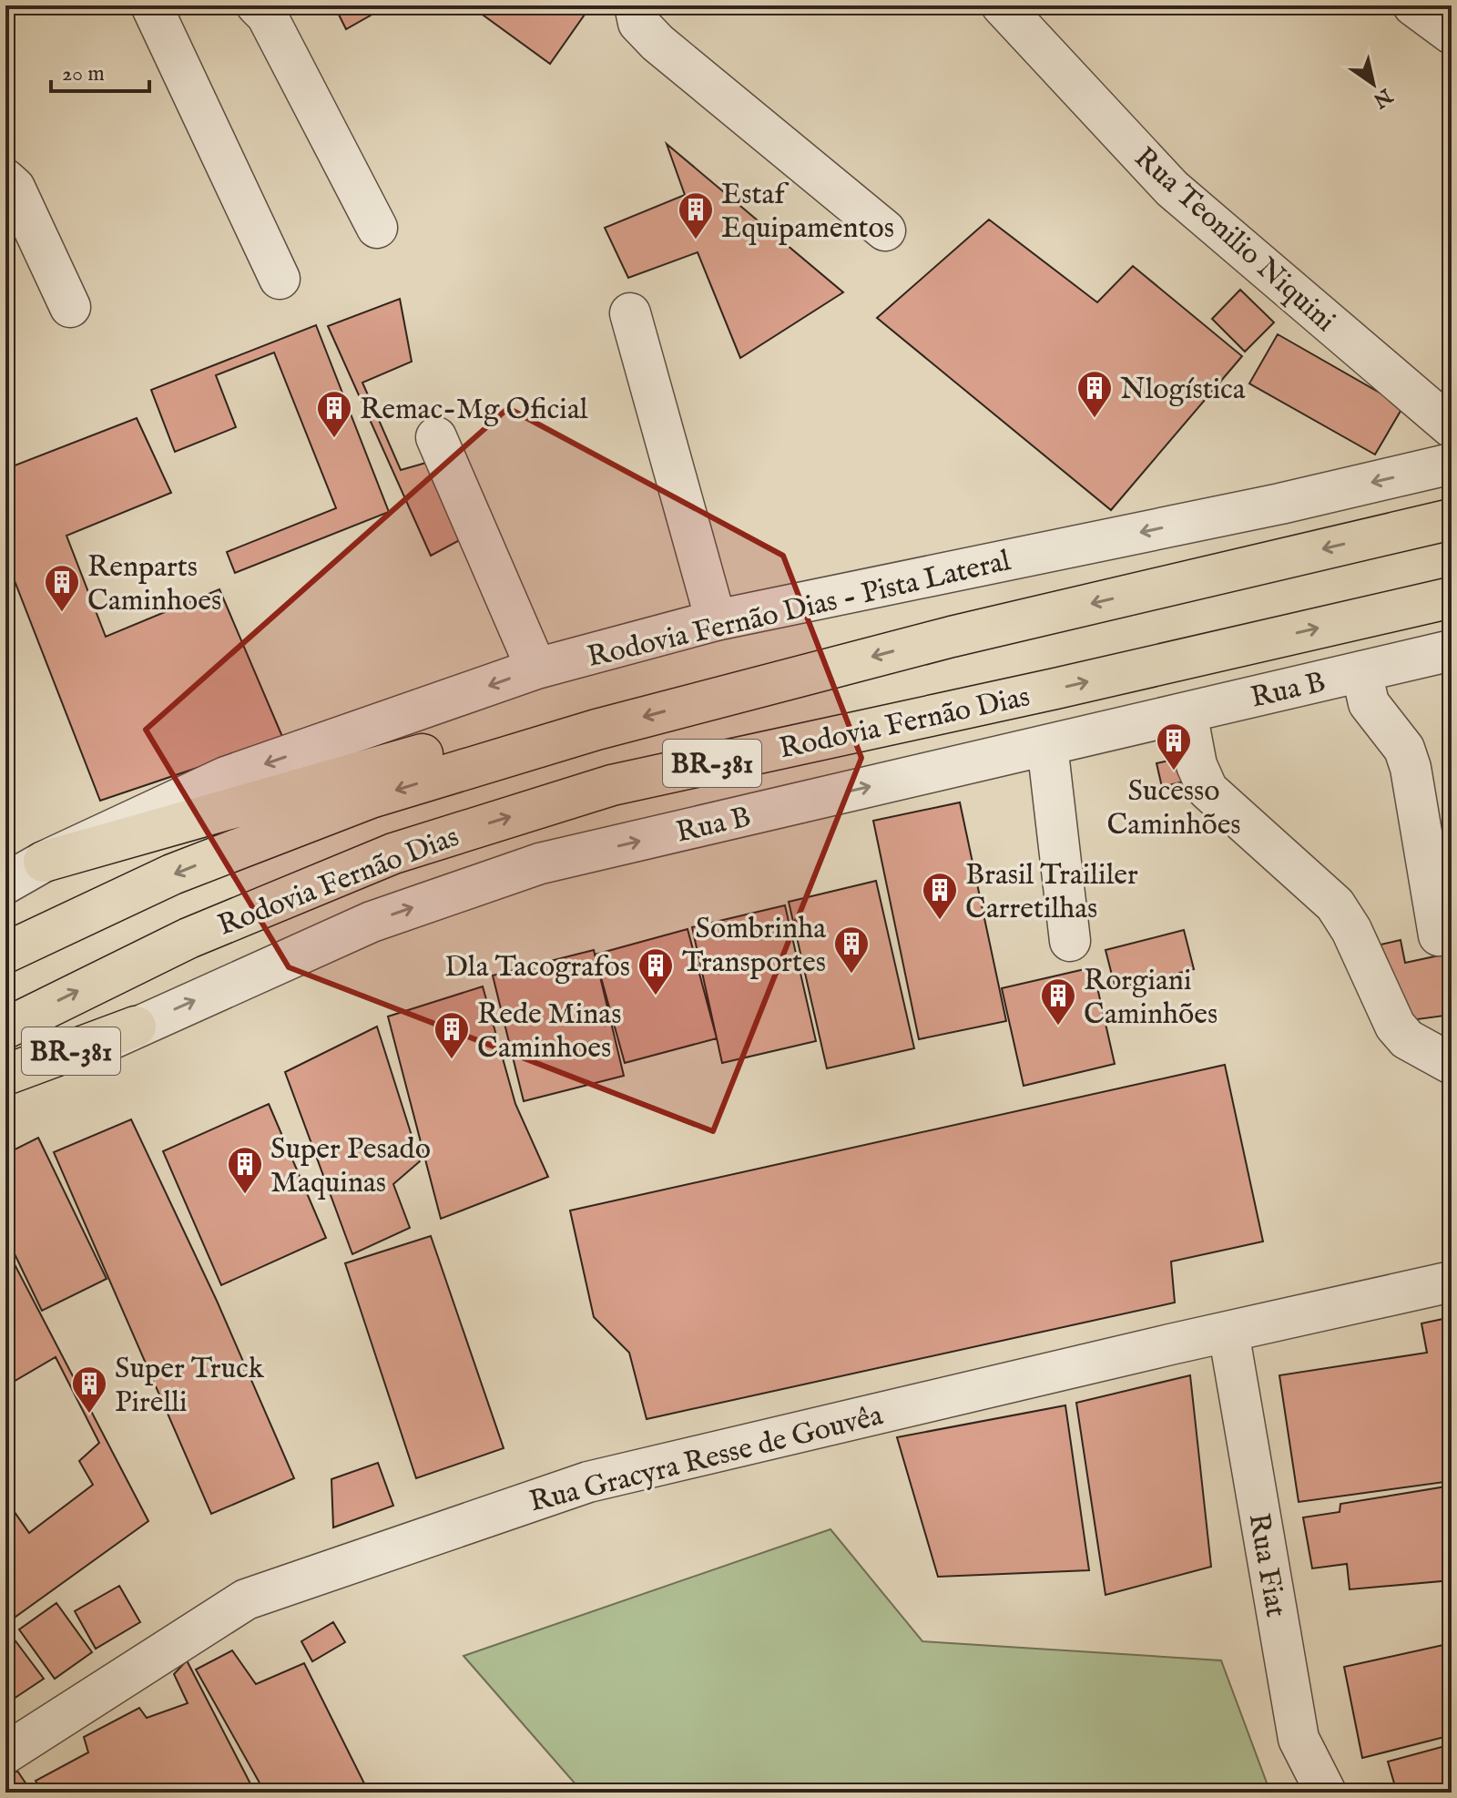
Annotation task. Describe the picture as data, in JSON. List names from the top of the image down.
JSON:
{
  "streets": {
    "highway": ["Rodovia Fernão Dias", "BR-381"],
    "street": [
      "Rua Teonilio Niquini",
      "Rodovia Fernão Dias - Pista Lateral",
      "Rua B",
      "Rua Gracyra Resse de Gouvêa",
      "Rua Fiat"
    ]
  },
  "crossings": [
    ["Rodovia Fernão Dias - Pista Lateral", "BR-381"],
    ["Rua B", "BR-381"],
    ["Rodovia Fernão Dias", "BR-381"],
    ["Rua Gracyra Resse de Gouvêa", "Rua Fiat"]
  ],
  "one_way": ["Rodovia Fernão Dias - Pista Lateral", "Rua B"],
  "places": {
    "building": [
      "Estaf Equipamentos",
      "Nlogística",
      "Remac-Mg Oficial",
      "Renparts Caminhoes",
      "Sucesso Caminhões",
      "Brasil Traililer Carretilhas",
      "Sombrinha Transportes",
      "Dla Tacografos",
      "Rorgiani Caminhões",
      "Rede Minas Caminhoes",
      "Super Pesado Maquinas",
      "Super Truck Pirelli"
    ]
  },
  "scale_bar": "20 m",
  "north": "bottom right"
}
